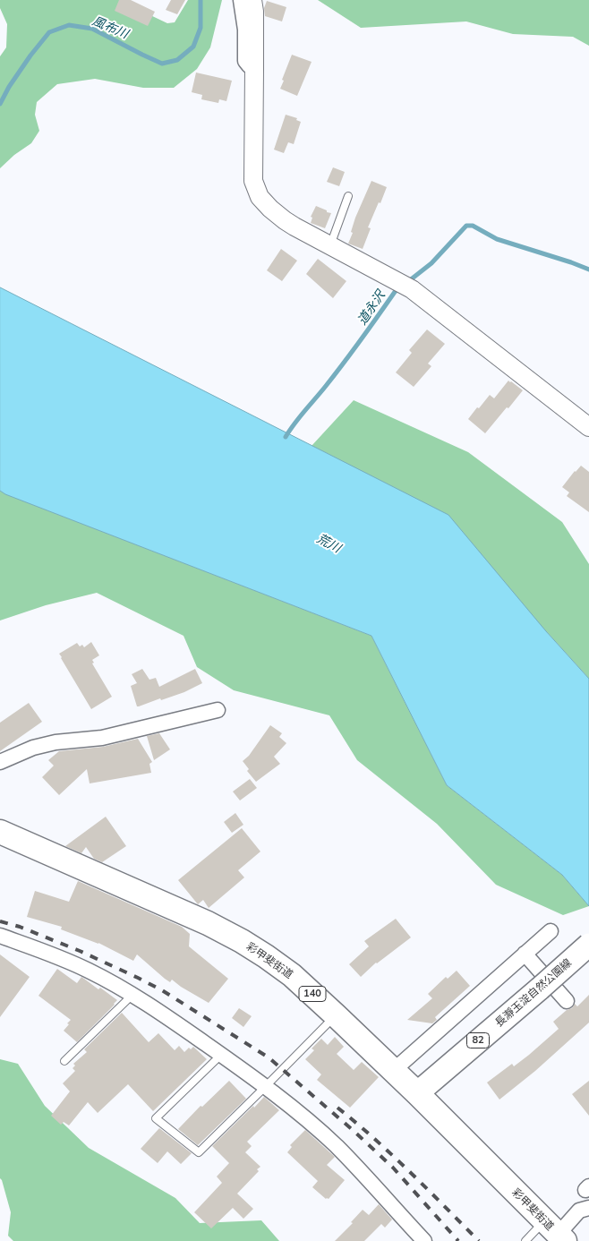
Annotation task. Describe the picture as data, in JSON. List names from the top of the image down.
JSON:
{
  "streets": {
    "highway": ["彩甲斐街道", "140"],
    "main road": ["長瀞玉淀自然公園線", "82"]
  },
  "crossings": [
    ["彩甲斐街道", "長瀞玉淀自然公園線"]
  ],
  "water": ["風布川", "道永沢", "荒川"]
}
